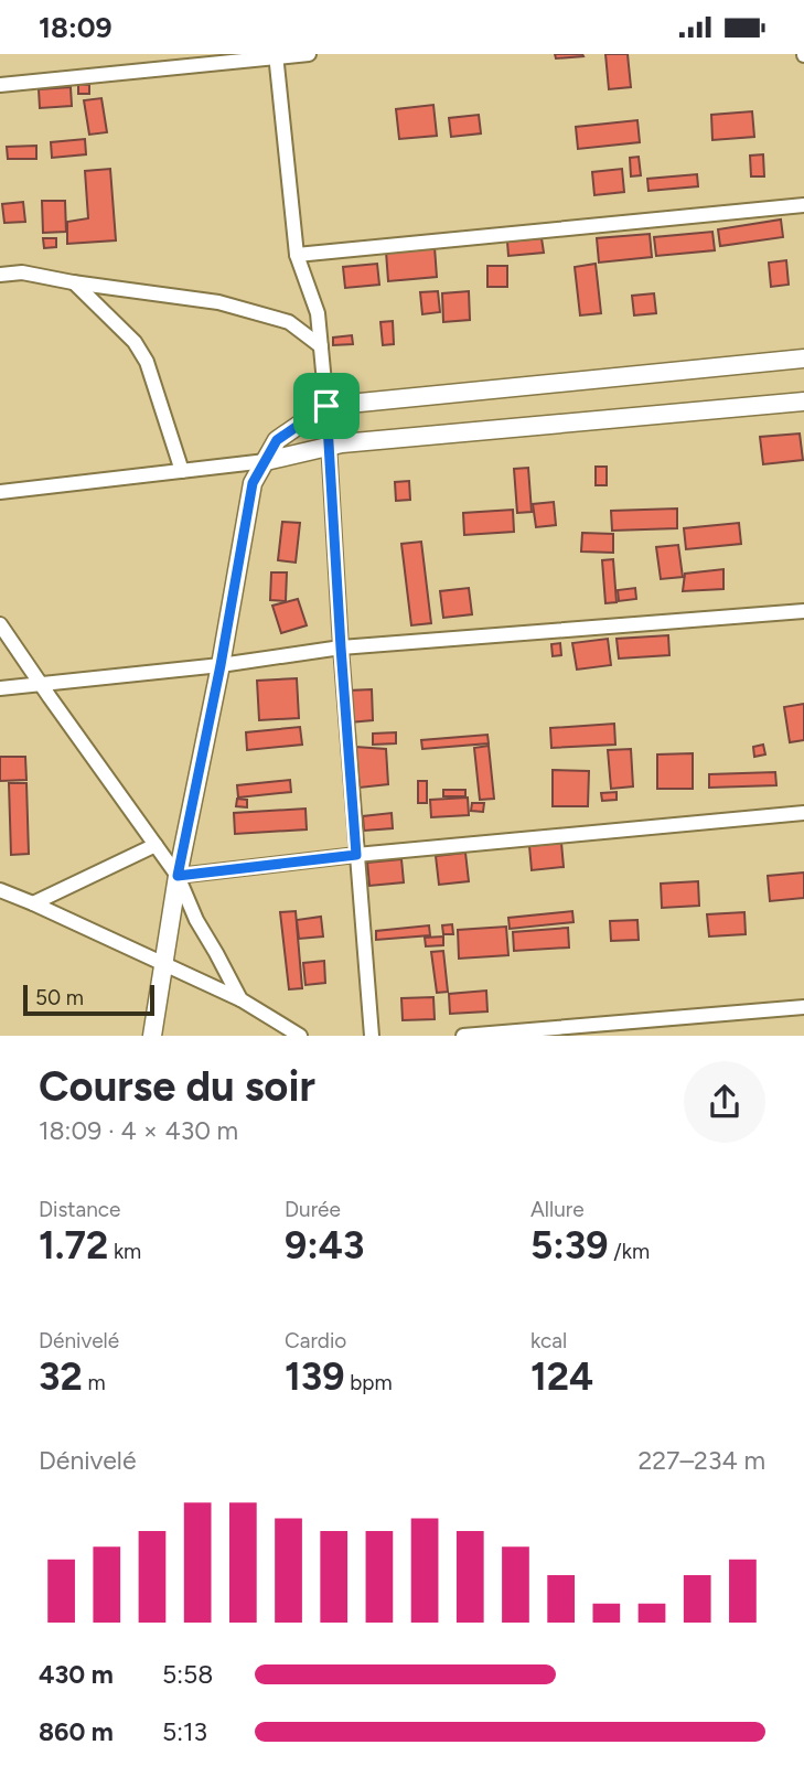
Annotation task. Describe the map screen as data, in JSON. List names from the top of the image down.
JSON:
{
  "scale_bar": "50 m",
  "page": {
    "status": "18:09",
    "scale": "50 m",
    "heading": ["Course du soir", "18:09 · 4 × 430 m"],
    "stats": [
      ["Distance", "1.72 km"],
      ["Durée", "9:43"],
      ["Allure", "5:39 /km"],
      ["Dénivelé", "32 m"],
      ["Cardio", "139 bpm"],
      ["kcal", "124"]
    ],
    "chart": ["Dénivelé", "227–234 m"],
    "list": [
      {
        "name": "430 m",
        "note": "5:58"
      },
      {
        "name": "860 m",
        "note": "5:13"
      }
    ]
  }
}
